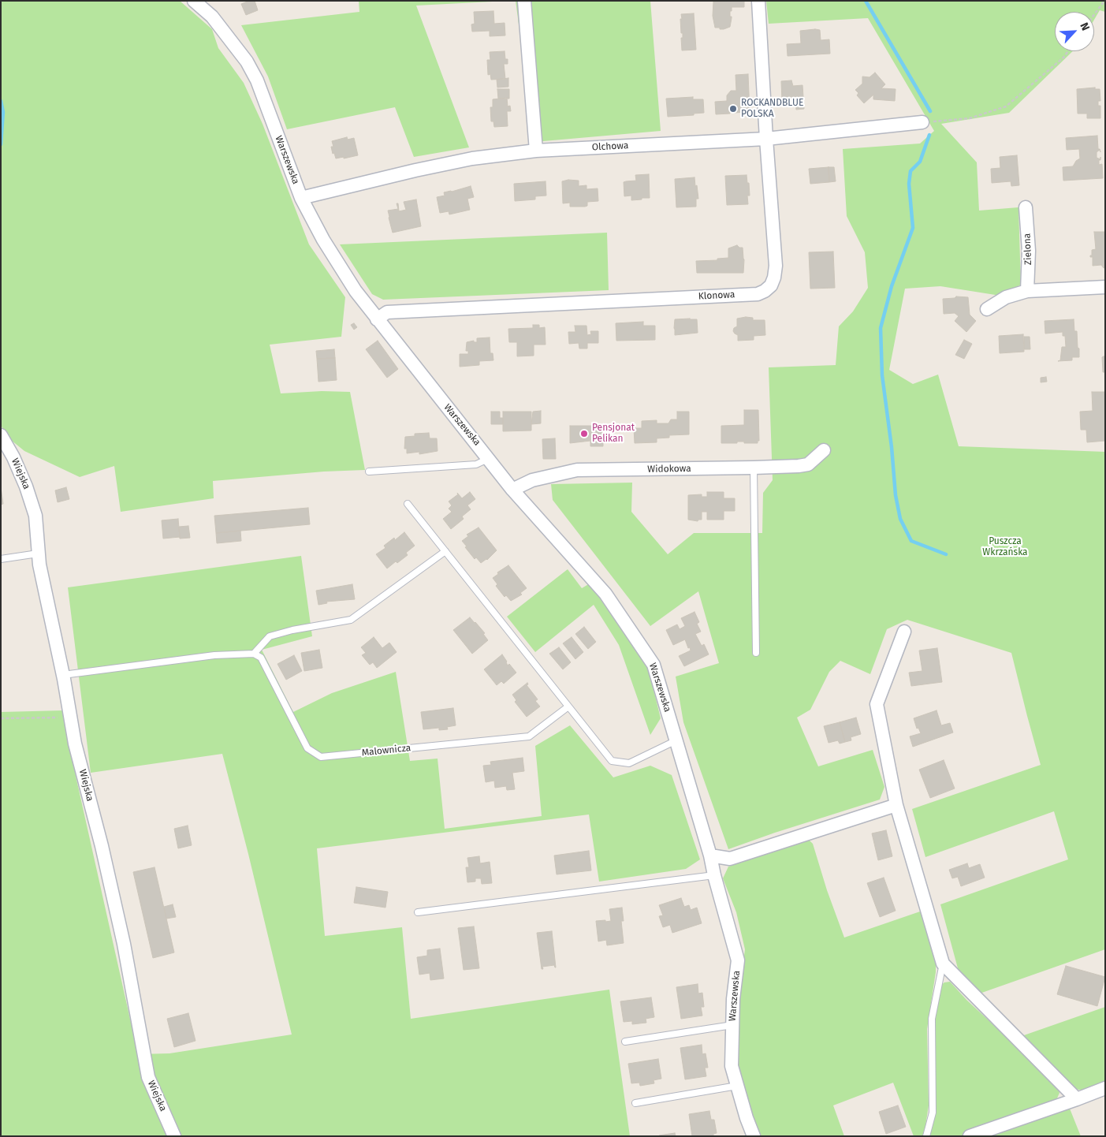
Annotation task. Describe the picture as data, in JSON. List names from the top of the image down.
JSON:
{
  "streets": {
    "street": [
      "Olchowa",
      "Warszewska",
      "Zielona",
      "Klonowa",
      "Widokowa",
      "Wiejska"
    ],
    "lane": ["Malownicza"]
  },
  "crossings": [
    ["Olchowa", "Warszewska"],
    ["Olchowa", "Klonowa"],
    ["Warszewska", "Klonowa"],
    ["Warszewska", "Widokowa"]
  ],
  "parks": ["Puszcza Wkrzańska"],
  "places": ["ROCKANDBLUE POLSKA", "Pensjonat Pelikan"],
  "north": "top right"
}
